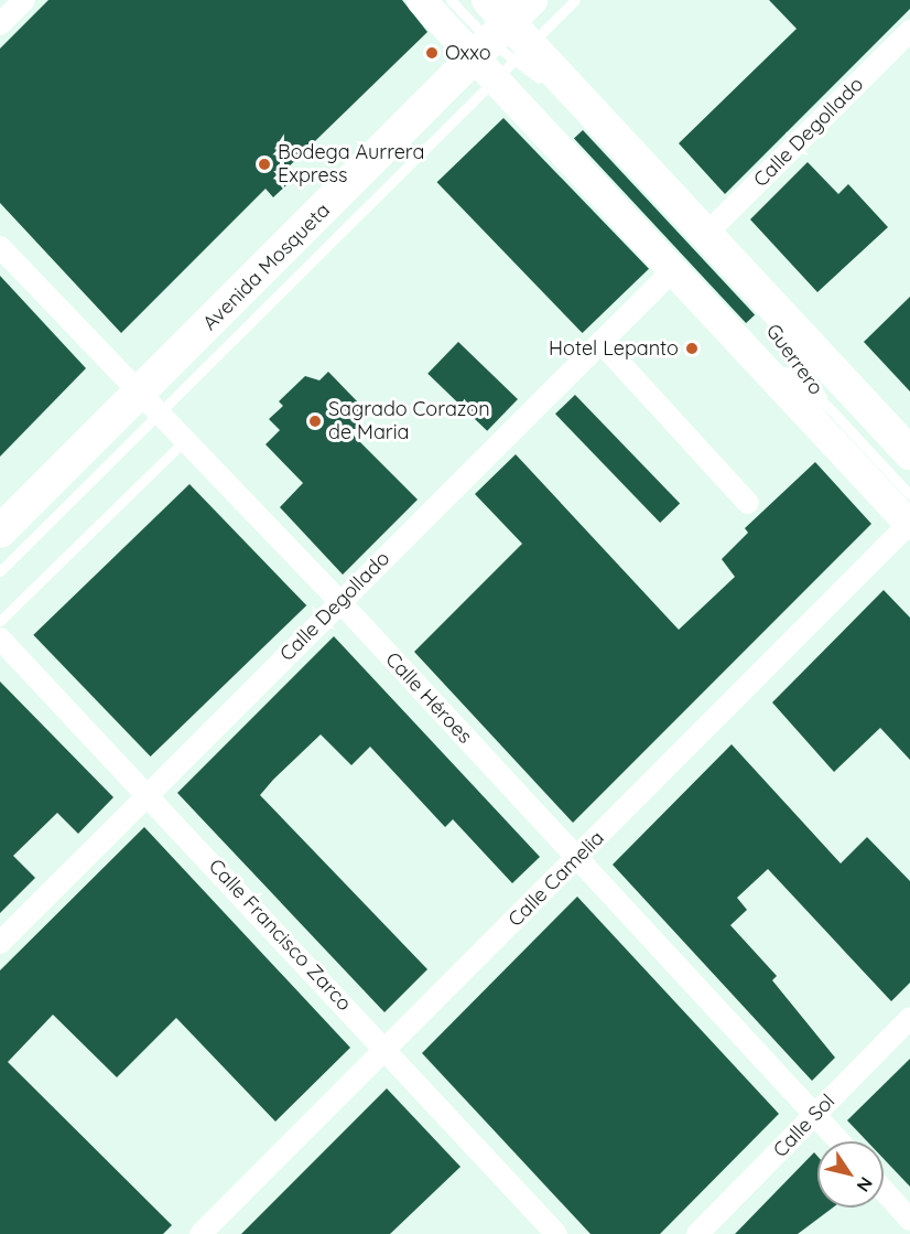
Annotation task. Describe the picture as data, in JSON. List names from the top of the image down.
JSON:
{
  "streets": {
    "main road": ["Avenida Mosqueta", "Guerrero"],
    "street": [
      "Calle Degollado",
      "Calle Héroes",
      "Calle Camelia",
      "Calle Francisco Zarco",
      "Calle Sol"
    ]
  },
  "crossings": [
    ["Calle Degollado", "Guerrero"],
    ["Calle Degollado", "Calle Héroes"],
    ["Calle Degollado", "Calle Francisco Zarco"],
    ["Avenida Mosqueta", "Guerrero"],
    ["Avenida Mosqueta", "Calle Héroes"],
    ["Guerrero", "Calle Camelia"],
    ["Calle Héroes", "Calle Camelia"],
    ["Calle Héroes", "Calle Sol"],
    ["Calle Camelia", "Calle Francisco Zarco"]
  ],
  "places": [
    "Oxxo",
    "Bodega Aurrera Express",
    "Hotel Lepanto",
    "Sagrado Corazon de Maria"
  ],
  "north": "bottom right"
}
